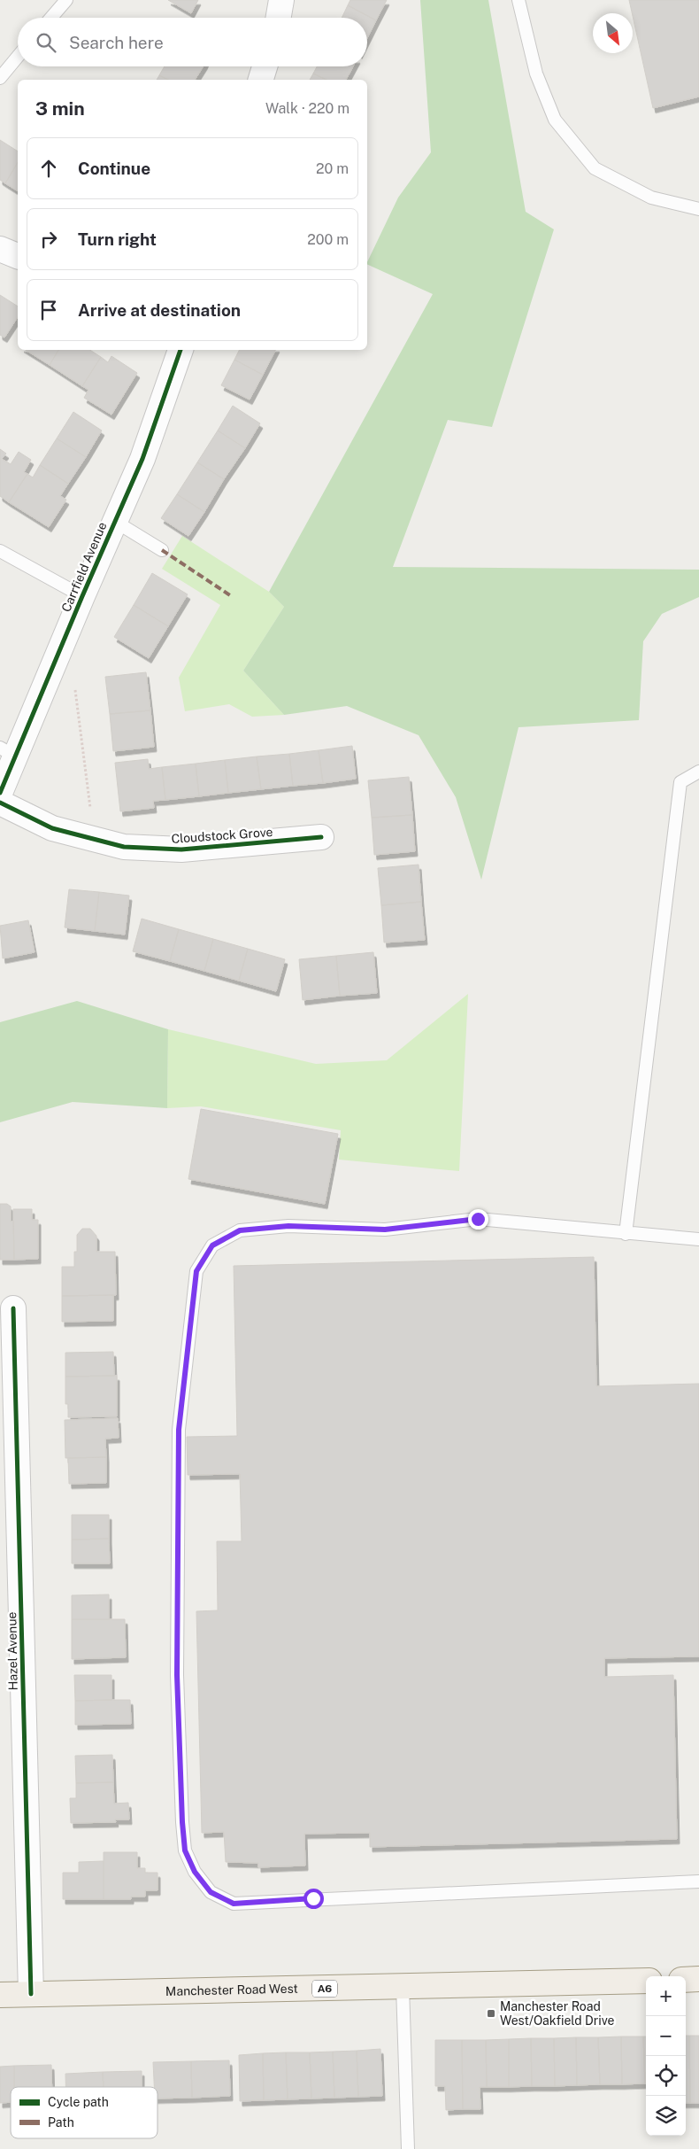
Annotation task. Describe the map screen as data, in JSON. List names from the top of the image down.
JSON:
{
  "streets": {
    "main road": ["A6", "Manchester Road West"],
    "street": ["Carrfield Avenue", "Cloudstock Grove", "Hazel Avenue"]
  },
  "crossings": [
    ["Hazel Avenue", "Manchester Road West"]
  ],
  "places": {
    "transit": ["Manchester Road West/Oakfield Drive"]
  },
  "legend": ["Cycle path", "Path"],
  "north": "bottom right",
  "page": {
    "search": "Search here",
    "heading": ["3 min", "Walk · 220 m"],
    "list": [
      ["Continue", "20 m"],
      ["Turn right", "200 m"],
      "Arrive at destination"
    ],
    "map_buttons": ["+", "−"]
  }
}
